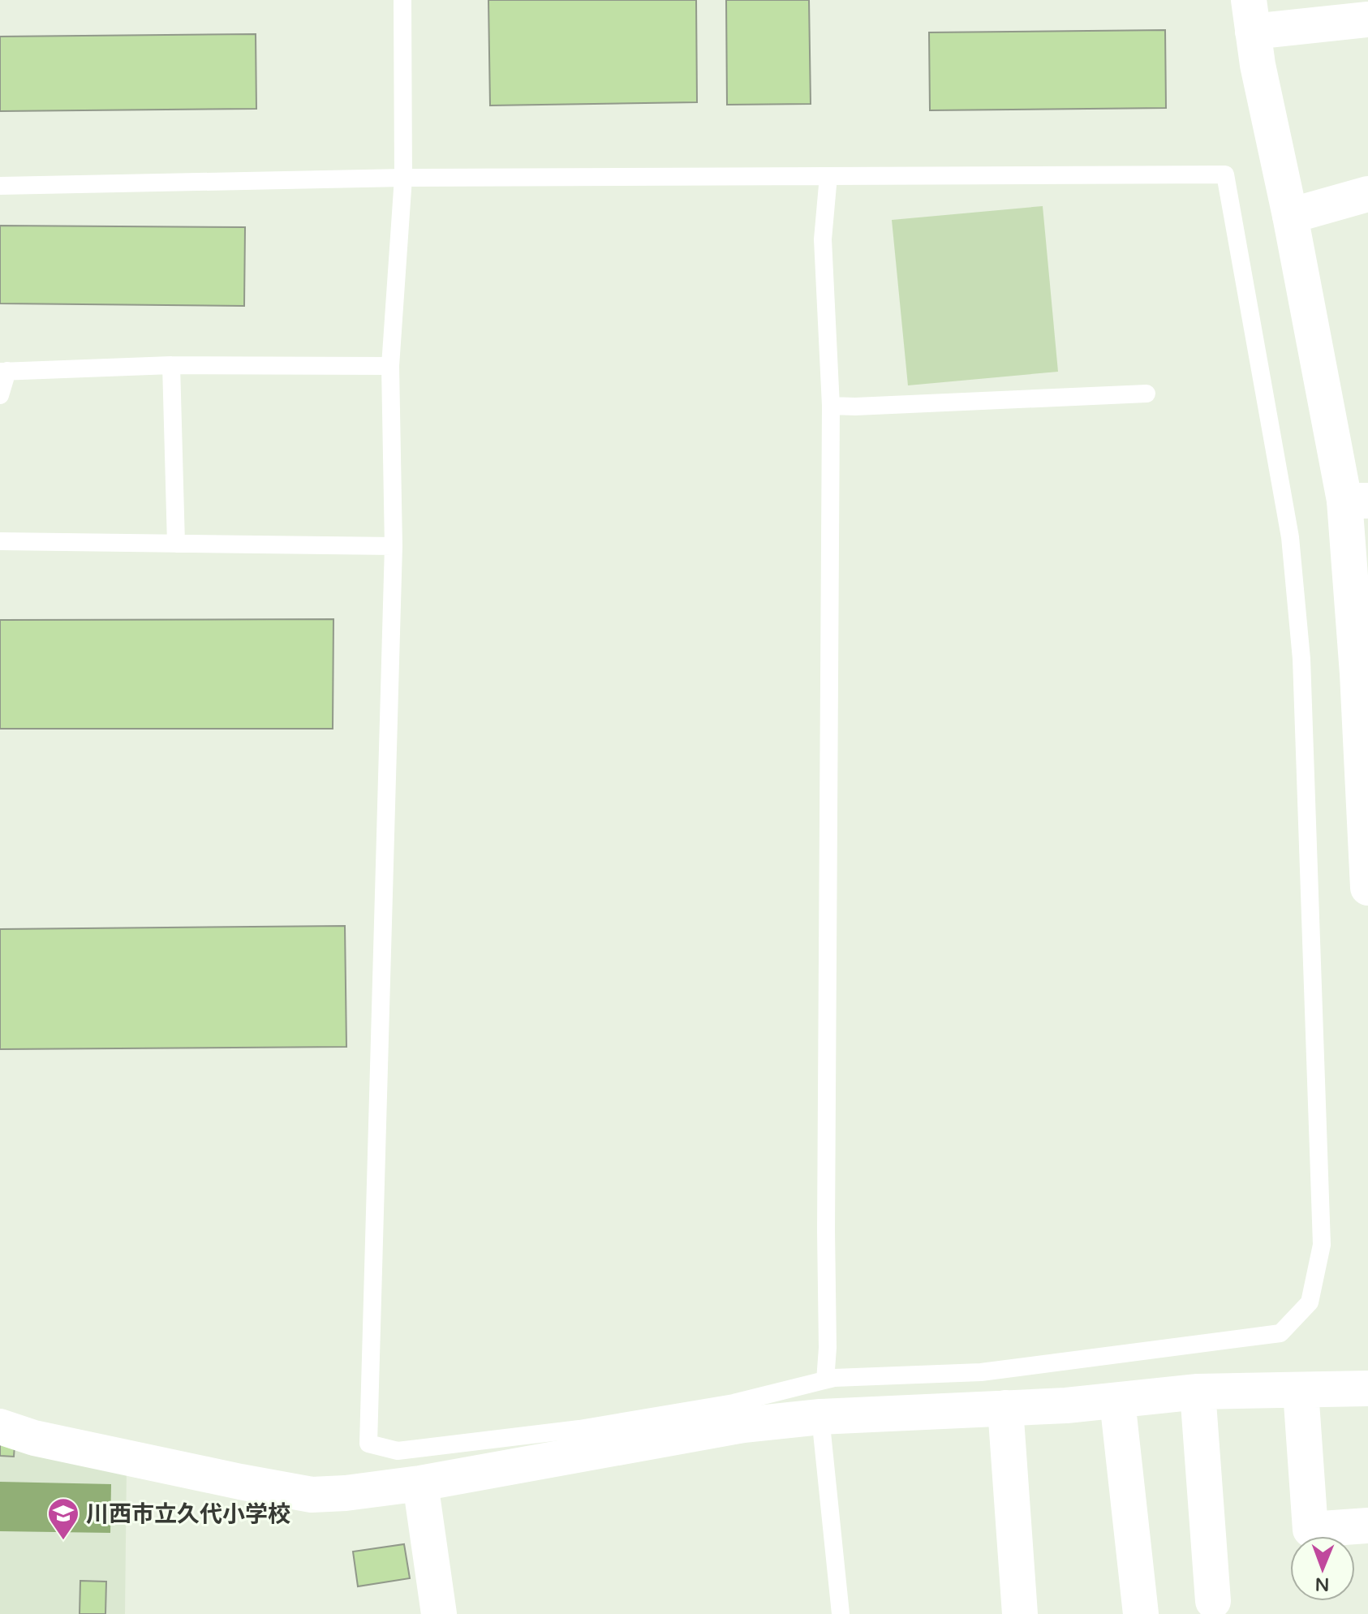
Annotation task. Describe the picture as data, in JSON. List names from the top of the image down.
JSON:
{
  "places": {
    "school or university": ["川西市立久代小学校"]
  },
  "north": "bottom"
}
